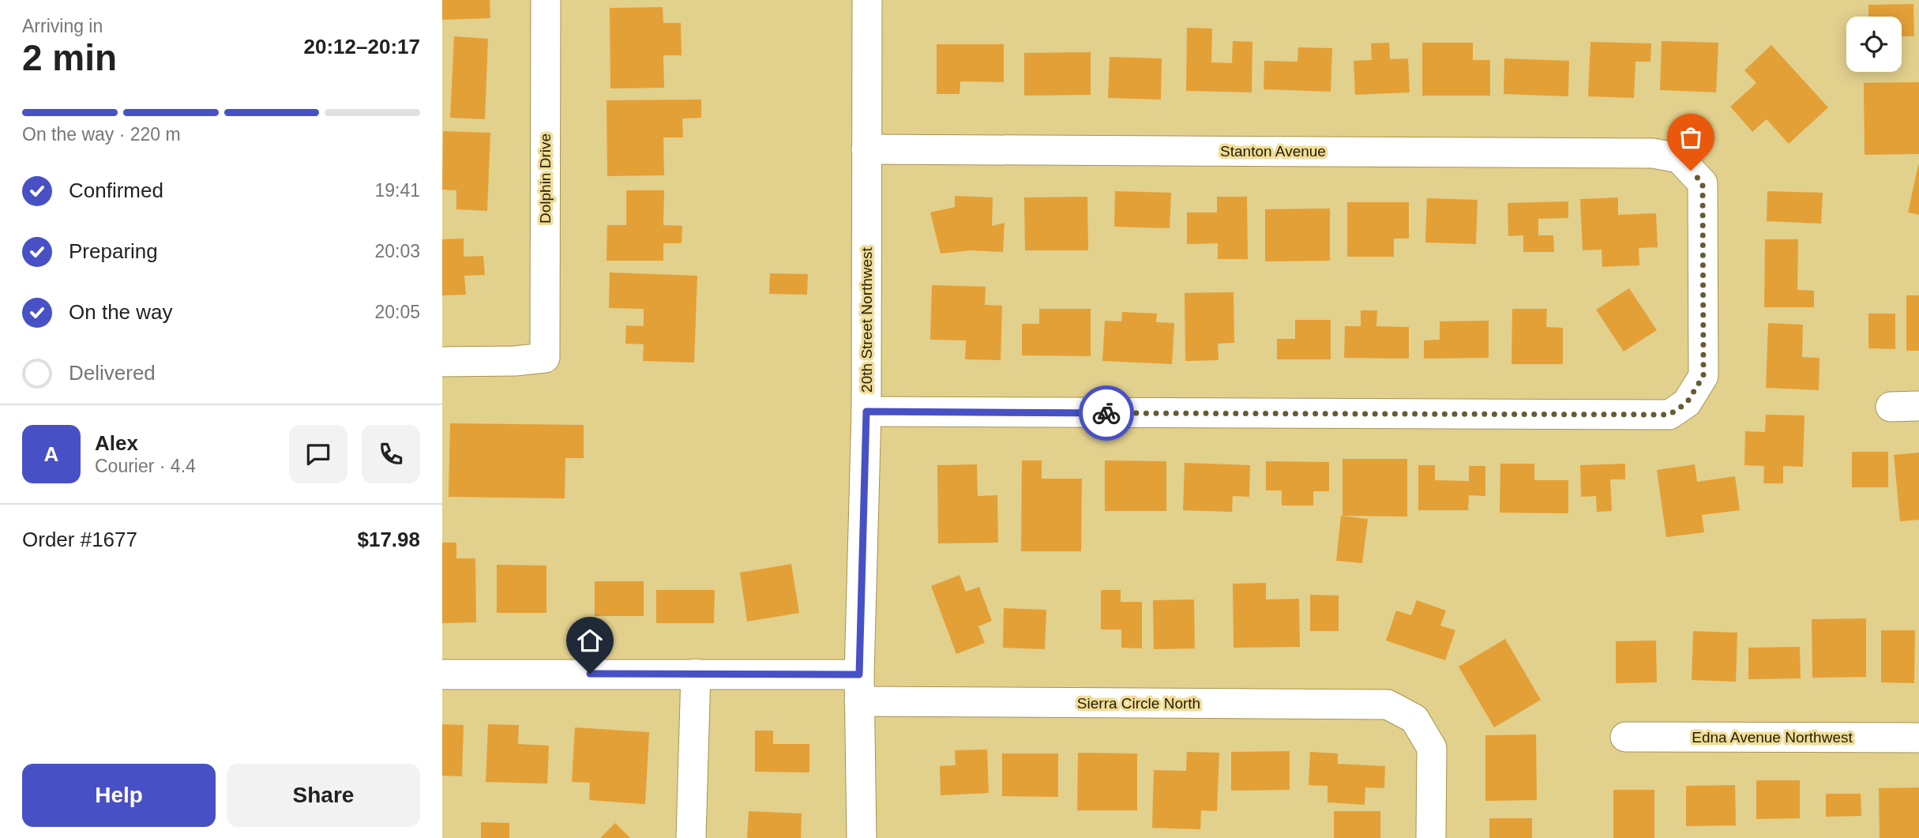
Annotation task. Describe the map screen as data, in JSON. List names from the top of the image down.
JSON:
{
  "streets": {
    "street": [
      "Stanton Avenue",
      "Dolphin Drive",
      "20th Street Northwest",
      "Sierra Circle North",
      "Edna Avenue Northwest"
    ]
  },
  "crossings": [
    ["Stanton Avenue", "20th Street Northwest"],
    ["20th Street Northwest", "Sierra Circle North"]
  ],
  "page": {
    "heading": ["2 min", "Arriving in", "20:12–20:17"],
    "panel": [
      "Alex",
      "Courier · 4.4",
      "Order #1677",
      "$17.98"
    ],
    "bar": "On the way · 220 m",
    "list": [
      ["Confirmed", "19:41"],
      ["Preparing", "20:03"],
      ["On the way", "20:05"],
      "Delivered"
    ],
    "round": "A",
    "buttons": ["Help", "Share"]
  }
}
